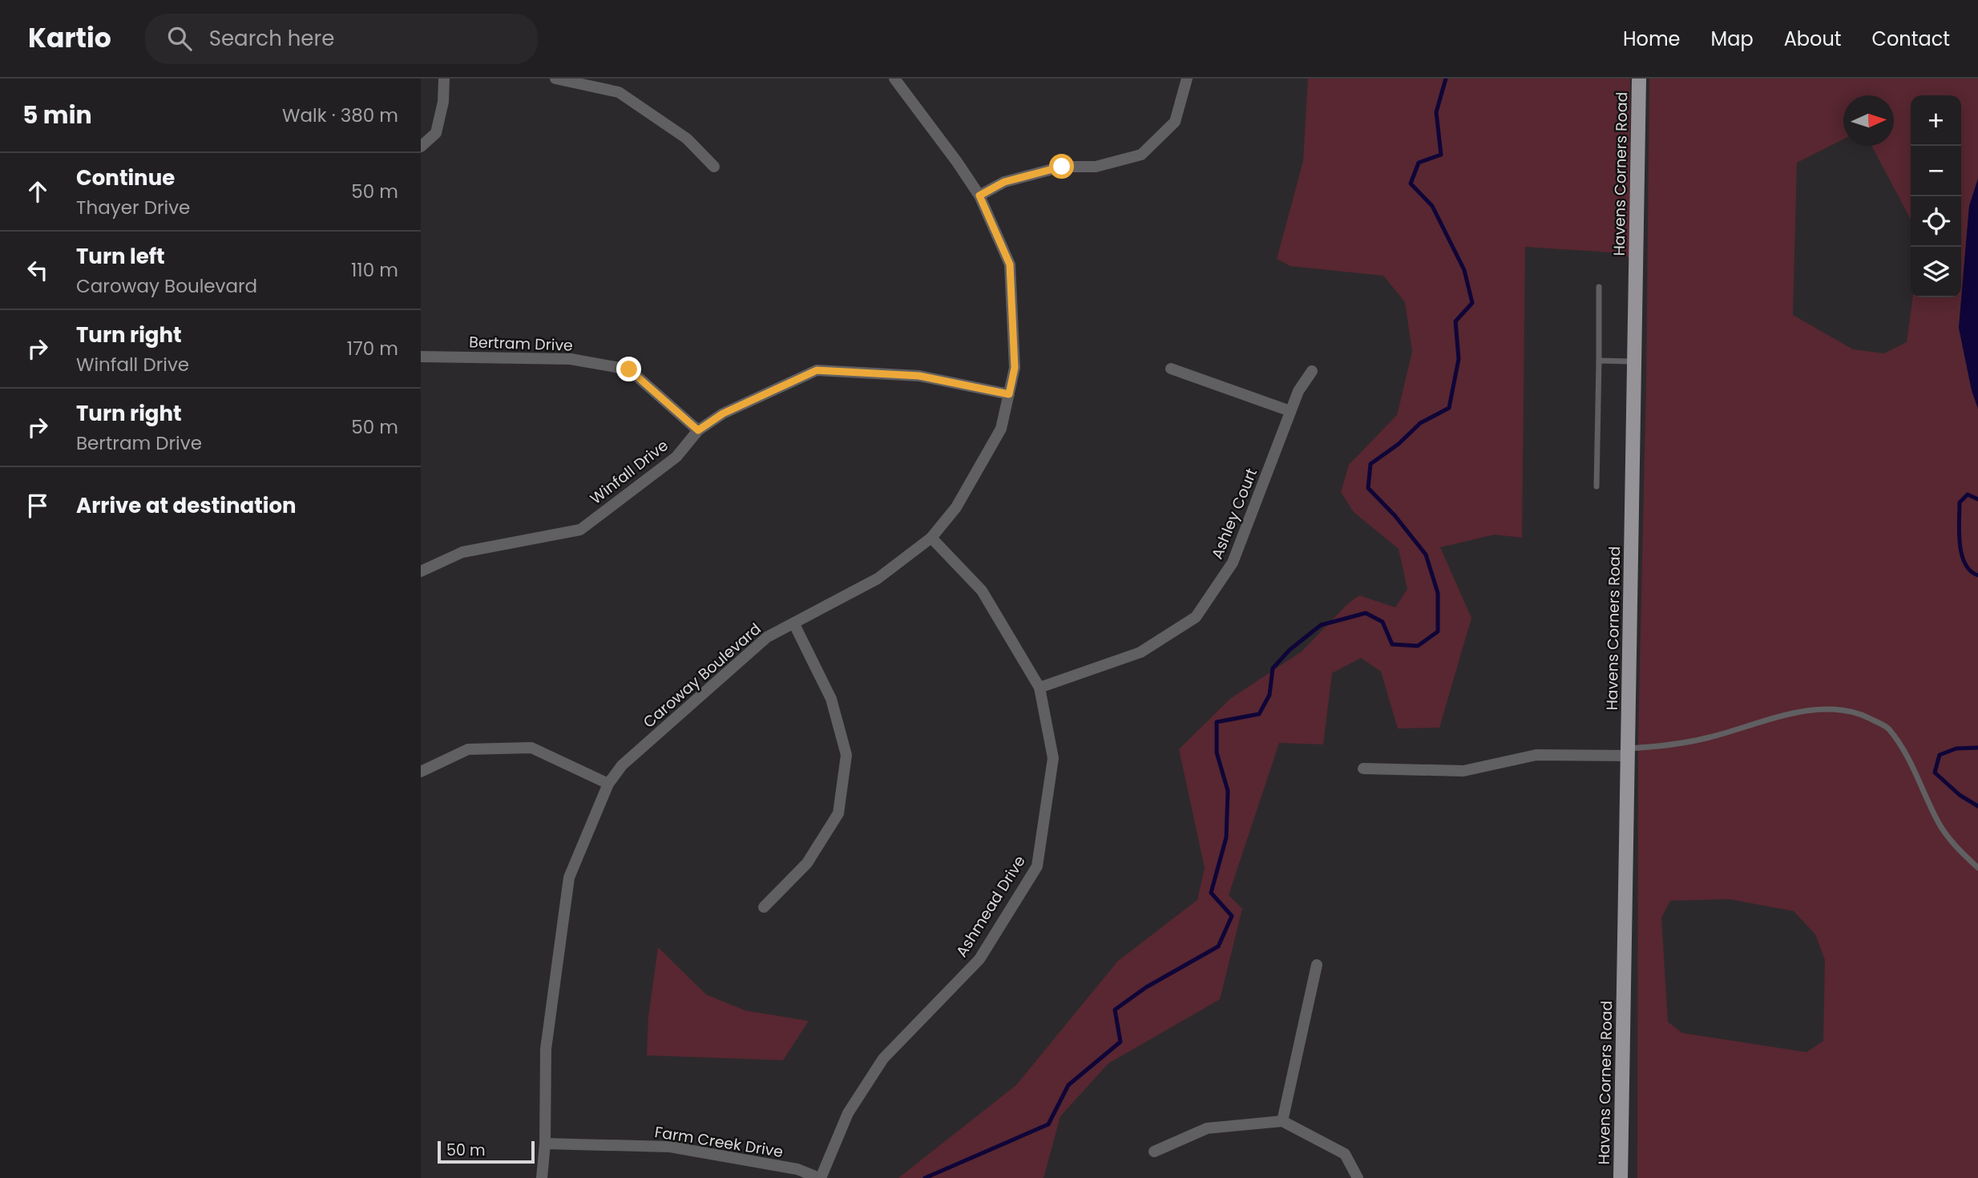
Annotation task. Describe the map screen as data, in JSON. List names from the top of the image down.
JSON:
{
  "streets": {
    "main road": ["Havens Corners Road"],
    "street": [
      "Bertram Drive",
      "Winfall Drive",
      "Ashley Court",
      "Caroway Boulevard",
      "Ashmead Drive",
      "Farm Creek Drive"
    ]
  },
  "crossings": [
    ["Bertram Drive", "Winfall Drive"],
    ["Winfall Drive", "Caroway Boulevard"],
    ["Ashley Court", "Ashmead Drive"],
    ["Caroway Boulevard", "Ashmead Drive"],
    ["Caroway Boulevard", "Farm Creek Drive"],
    ["Ashmead Drive", "Farm Creek Drive"]
  ],
  "scale_bar": "50 m",
  "north": "right",
  "page": {
    "header": "Kartio",
    "search": "Search here",
    "nav": [
      "Home",
      "Map",
      "About",
      "Contact"
    ],
    "heading": ["5 min", "Walk · 380 m"],
    "map_buttons": ["+", "−"],
    "list": [
      ["Continue", "Thayer Drive", "50 m"],
      ["Turn left", "Caroway Boulevard", "110 m"],
      ["Turn right", "Winfall Drive", "170 m"],
      ["Turn right", "Bertram Drive", "50 m"],
      "Arrive at destination"
    ],
    "scale": "50 m"
  }
}
